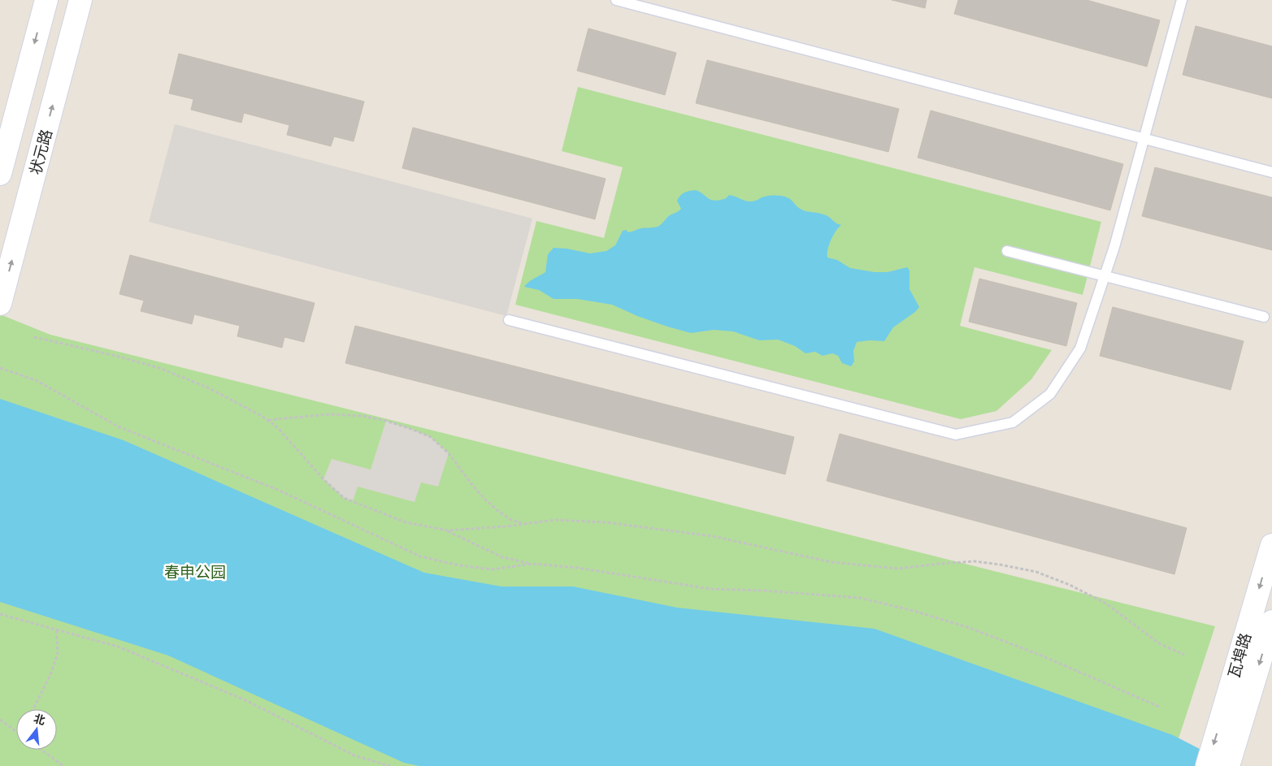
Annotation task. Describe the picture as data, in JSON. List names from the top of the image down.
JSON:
{
  "streets": {
    "main road": ["状元路", "瓦埠路"]
  },
  "one_way": ["瓦埠路"],
  "parks": ["春申公园"],
  "north": "top"
}
